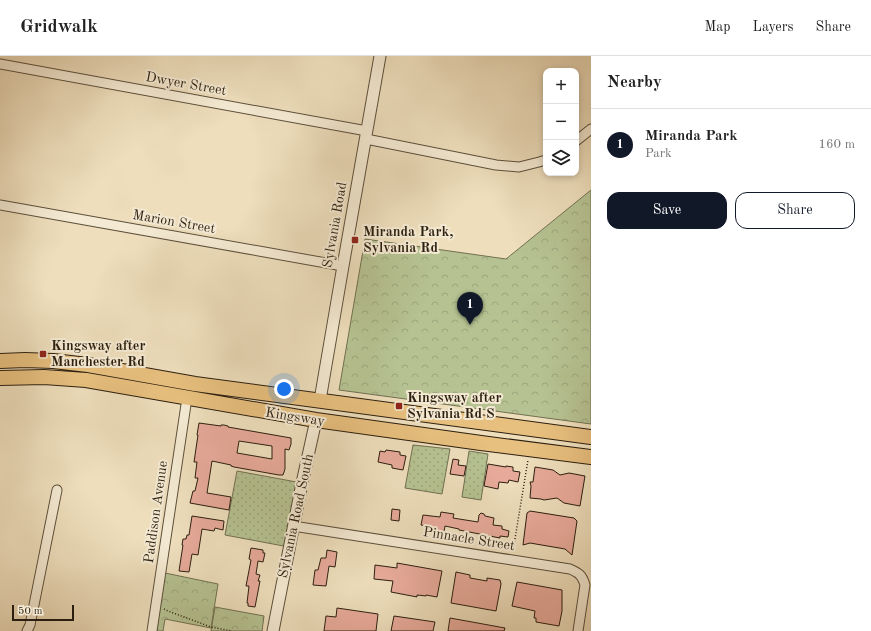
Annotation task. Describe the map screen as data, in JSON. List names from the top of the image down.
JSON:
{
  "streets": {
    "main road": ["Kingsway", "Sylvania Road South"],
    "street": [
      "Dwyer Street",
      "Marion Street",
      "Sylvania Road",
      "Paddison Avenue",
      "Pinnacle Street"
    ]
  },
  "crossings": [
    ["Dwyer Street", "Sylvania Road"],
    ["Marion Street", "Sylvania Road"],
    ["Sylvania Road", "Kingsway"],
    ["Sylvania Road", "Sylvania Road South"],
    ["Kingsway", "Paddison Avenue"],
    ["Kingsway", "Sylvania Road South"],
    ["Sylvania Road South", "Pinnacle Street"]
  ],
  "places": {
    "transit": ["Miranda Park, Sylvania Rd", "Kingsway after Manchester Rd", "Kingsway after Sylvania Rd S"]
  },
  "scale_bar": "50 m",
  "page": {
    "header": "Gridwalk",
    "nav": ["Map", "Layers", "Share"],
    "heading": "Nearby",
    "map_buttons": ["+", "−"],
    "list": [
      {
        "mark": "1",
        "name": "Miranda Park",
        "note": "Park",
        "value": "160 m"
      }
    ],
    "buttons": ["Save", "Share"],
    "pins": "1",
    "scale": "50 m"
  }
}
